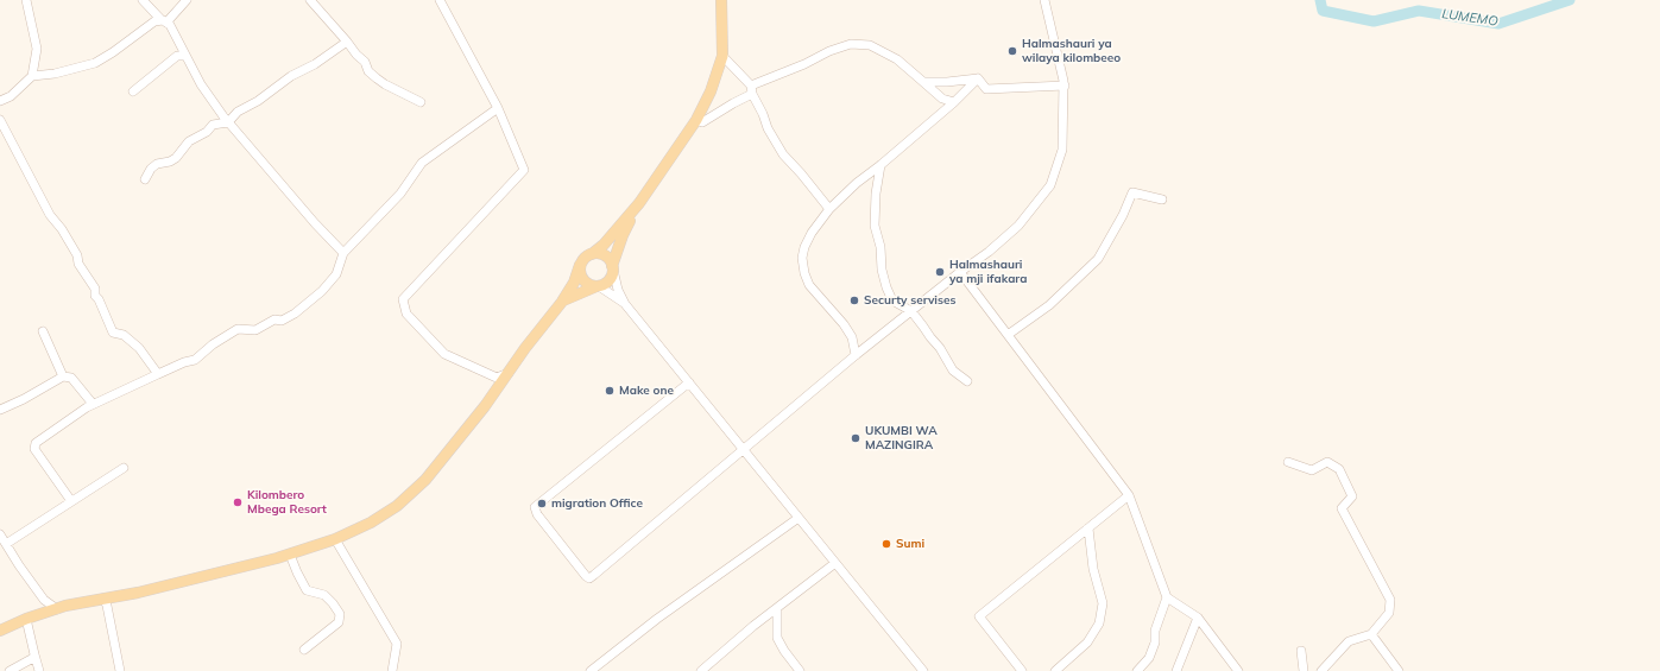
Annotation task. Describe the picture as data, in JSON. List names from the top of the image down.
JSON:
{
  "water": ["LUMEMO"],
  "places": [
    "Halmashauri ya wilaya kilombeeo",
    "Halmashauri ya mji ifakara",
    "Securty servises",
    "Make one",
    "UKUMBI WA MAZINGIRA",
    "Kilombero Mbega Resort",
    "migration Office",
    "Sumi"
  ]
}
